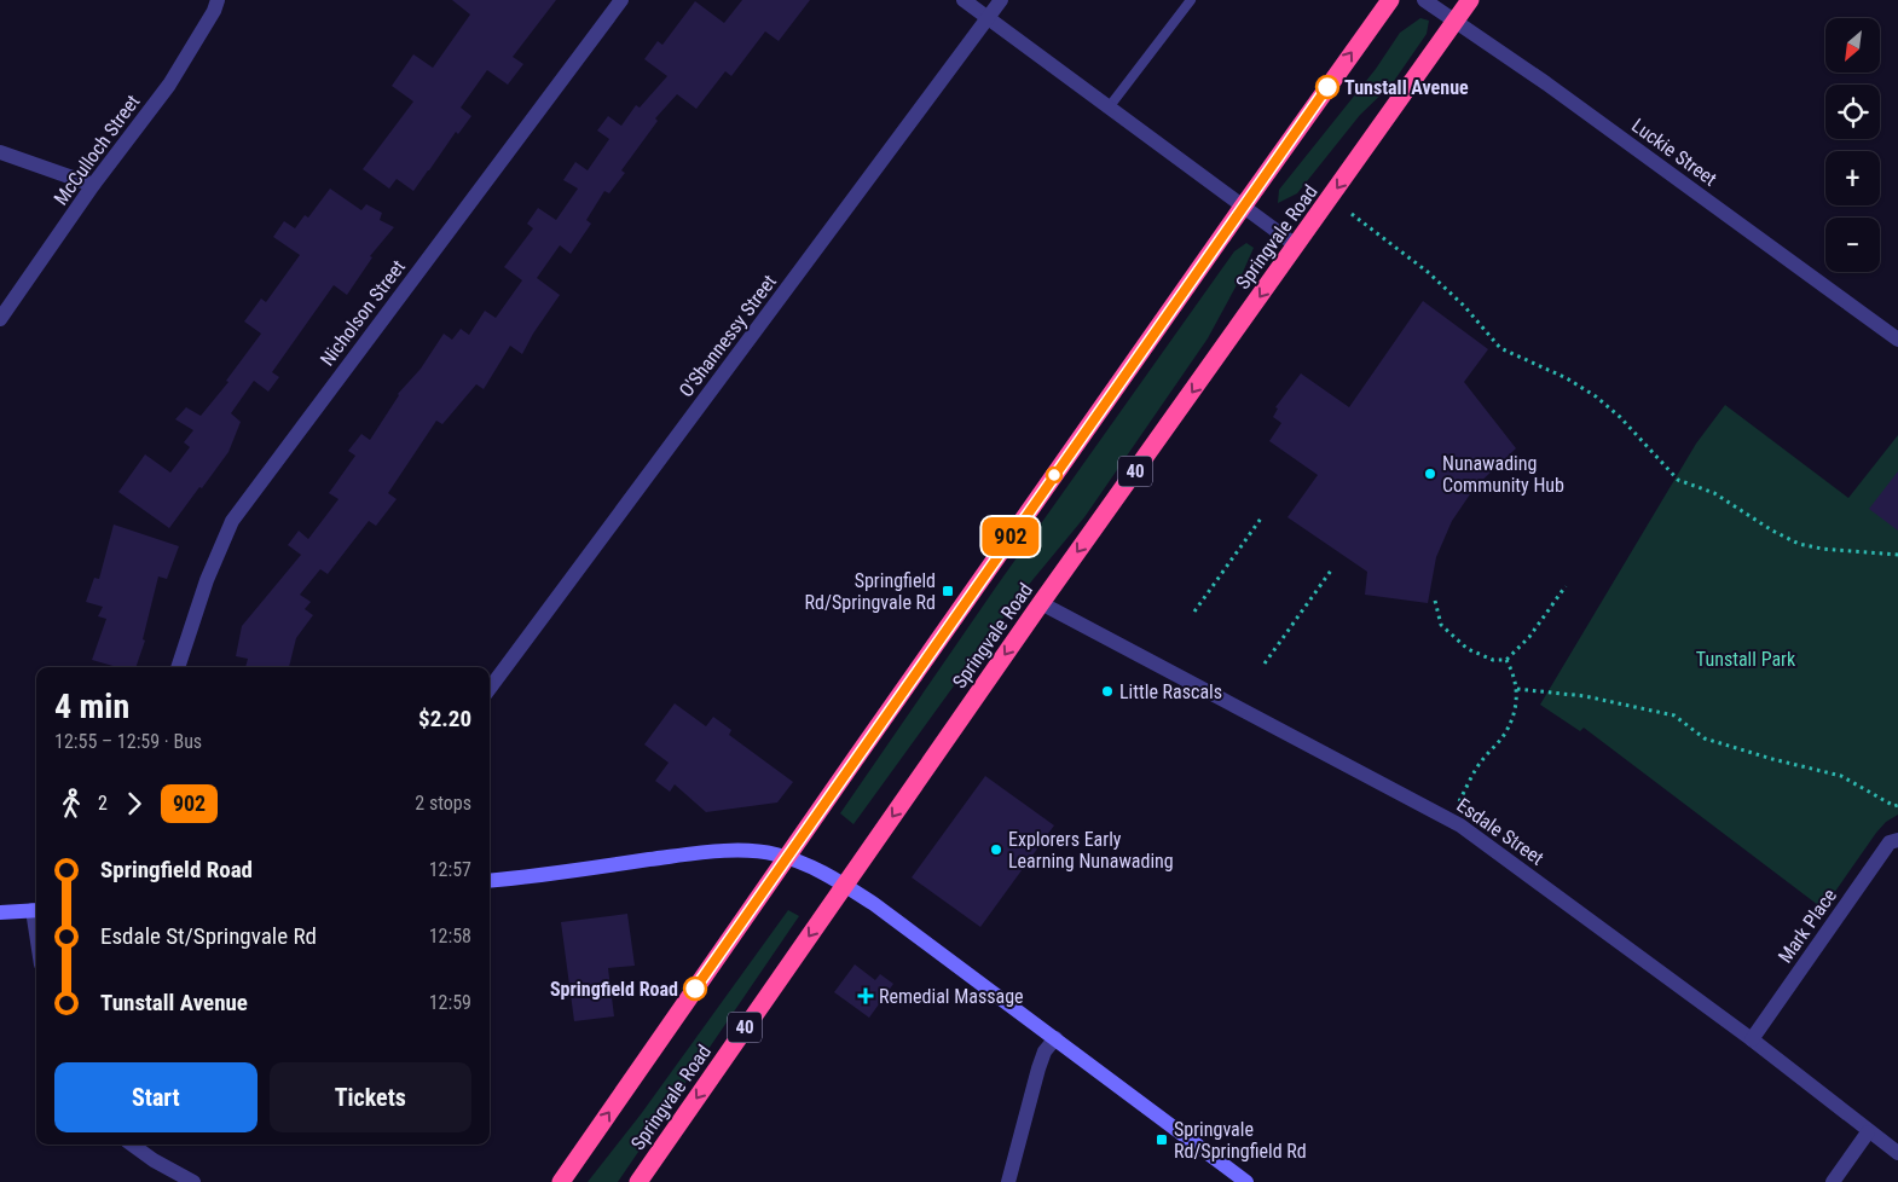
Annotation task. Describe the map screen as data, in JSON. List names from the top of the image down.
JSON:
{
  "streets": {
    "highway": ["Springvale Road", "40"],
    "street": [
      "McCulloch Street",
      "Luckie Street",
      "Nicholson Street",
      "O'Shannessy Street",
      "Esdale Street",
      "Mark Place"
    ]
  },
  "crossings": [
    ["Luckie Street", "Springvale Road"],
    ["Springvale Road", "Esdale Street"],
    ["Esdale Street", "Mark Place"]
  ],
  "parks": ["Tunstall Park"],
  "places": {
    "other": [
      "Tunstall Avenue",
      "Nunawading Community Hub",
      "Little Rascals",
      "Explorers Early Learning Nunawading",
      "Springfield Road"
    ],
    "transit": ["Springfield Rd/Springvale Rd", "Springvale Rd/Springfield Rd"],
    "health": ["Remedial Massage"]
  },
  "lines": ["bus line 902"],
  "north": "bottom left",
  "page": {
    "on_map": "902",
    "map_buttons": ["+", "−"],
    "heading": ["4 min", "12:55 – 12:59 · Bus", "$2.20"],
    "legs": ["2", "902", "2 stops"],
    "list": [
      {
        "name": "Springfield Road",
        "value": "12:57"
      },
      {
        "name": "Esdale St/Springvale Rd",
        "value": "12:58"
      },
      {
        "name": "Tunstall Avenue",
        "value": "12:59"
      }
    ],
    "buttons": ["Start", "Tickets"]
  }
}
